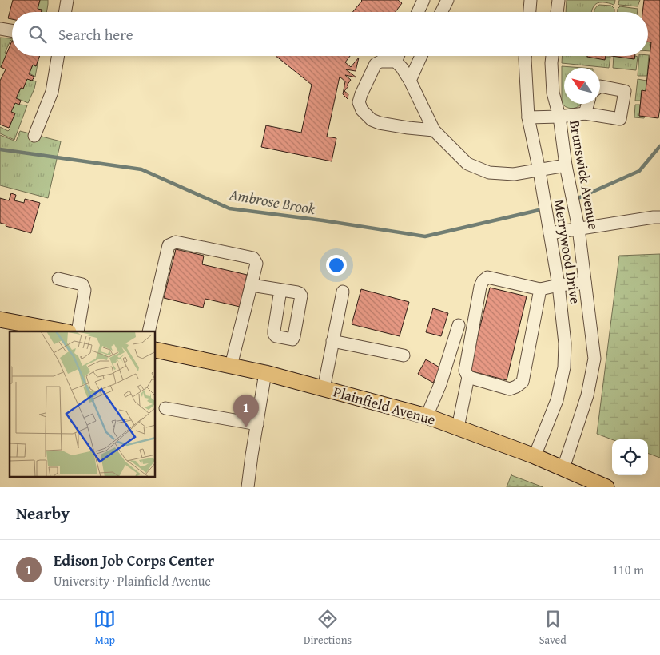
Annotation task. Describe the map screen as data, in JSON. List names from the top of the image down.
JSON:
{
  "streets": {
    "main road": ["Plainfield Avenue"],
    "street": ["Brunswick Avenue", "Merrywood Drive"]
  },
  "crossings": [
    ["Brunswick Avenue", "Plainfield Avenue"],
    ["Merrywood Drive", "Plainfield Avenue"]
  ],
  "water": ["Ambrose Brook"],
  "north": "top left",
  "page": {
    "search": "Search here",
    "pins": "1",
    "heading": "Nearby",
    "list": [
      {
        "mark": "1",
        "name": "Edison Job Corps Center",
        "note": "University · Plainfield Avenue",
        "value": "110 m"
      }
    ],
    "nav": ["Map", "Directions", "Saved"]
  }
}
